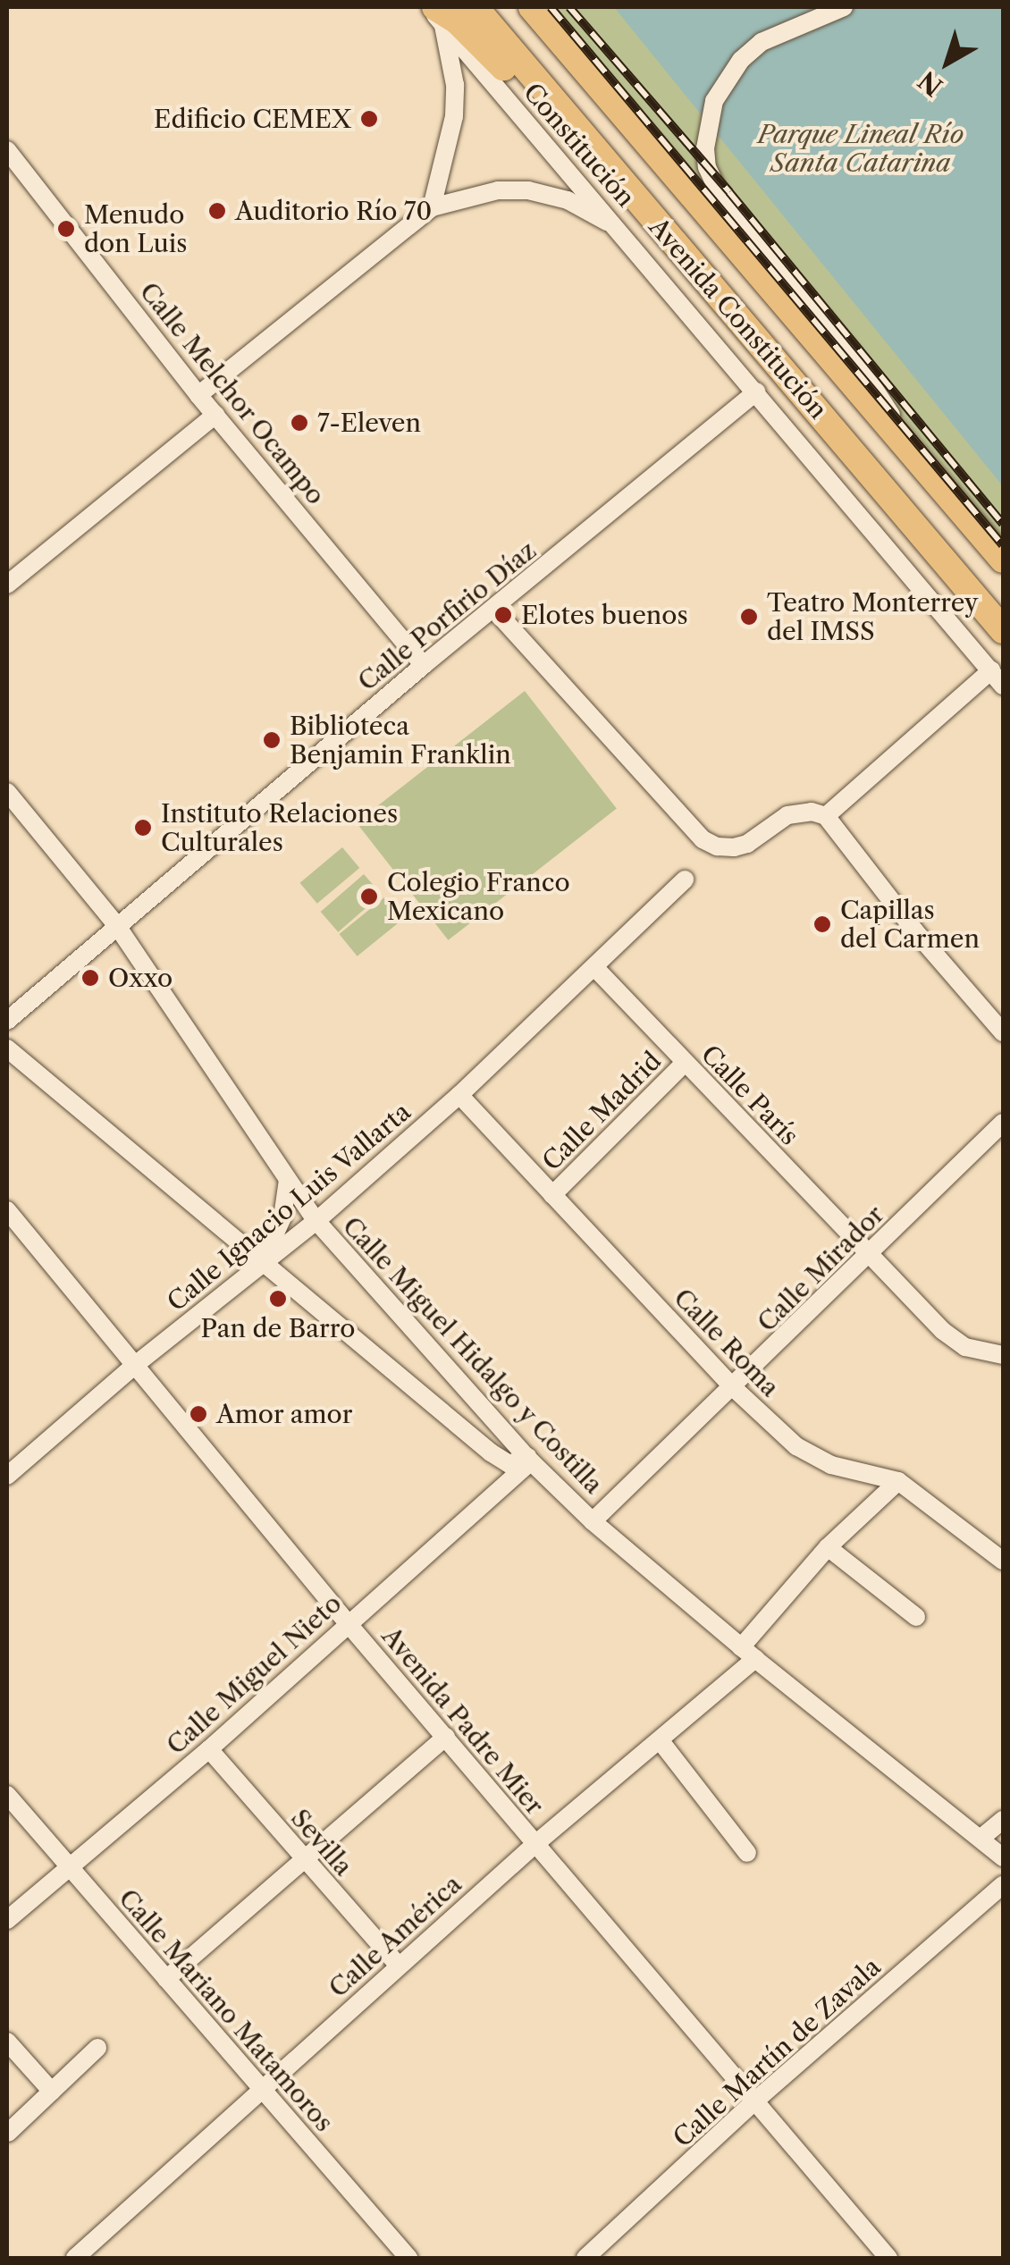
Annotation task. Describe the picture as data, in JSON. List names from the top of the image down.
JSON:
{
  "streets": {
    "highway": ["Avenida Constitución"],
    "street": [
      "Constitución",
      "Calle Melchor Ocampo",
      "Calle Porfirio Díaz",
      "Calle París",
      "Calle Madrid",
      "Calle Ignacio Luis Vallarta",
      "Calle Mirador",
      "Calle Roma",
      "Calle Miguel Hidalgo y Costilla",
      "Calle Miguel Nieto",
      "Avenida Padre Mier",
      "Sevilla",
      "Calle América",
      "Calle Mariano Matamoros",
      "Calle Martín de Zavala"
    ]
  },
  "crossings": [
    ["Constitución", "Calle Porfirio Díaz"],
    ["Calle Melchor Ocampo", "Calle Porfirio Díaz"],
    ["Calle Porfirio Díaz", "Calle Miguel Hidalgo y Costilla"],
    ["Calle París", "Calle Madrid"],
    ["Calle París", "Calle Ignacio Luis Vallarta"],
    ["Calle París", "Calle Mirador"],
    ["Calle Madrid", "Calle Roma"],
    ["Calle Ignacio Luis Vallarta", "Calle Roma"],
    ["Calle Ignacio Luis Vallarta", "Calle Miguel Hidalgo y Costilla"],
    ["Calle Ignacio Luis Vallarta", "Avenida Padre Mier"],
    ["Calle Mirador", "Calle Roma"],
    ["Calle Mirador", "Calle Miguel Hidalgo y Costilla"],
    ["Calle Roma", "Calle América"],
    ["Calle Miguel Hidalgo y Costilla", "Calle Miguel Nieto"],
    ["Calle Miguel Hidalgo y Costilla", "Calle América"],
    ["Calle Miguel Nieto", "Avenida Padre Mier"],
    ["Calle Miguel Nieto", "Sevilla"],
    ["Calle Miguel Nieto", "Calle Mariano Matamoros"],
    ["Avenida Padre Mier", "Calle América"],
    ["Avenida Padre Mier", "Calle Martín de Zavala"],
    ["Sevilla", "Calle América"],
    ["Calle América", "Calle Mariano Matamoros"]
  ],
  "parks": ["Parque Lineal Río Santa Catarina"],
  "places": [
    "Edificio CEMEX",
    "Auditorio Río 70",
    "Menudo don Luis",
    "7-Eleven",
    "Elotes buenos",
    "Teatro Monterrey del IMSS",
    "Biblioteca Benjamin Franklin",
    "Instituto Relaciones Culturales",
    "Colegio Franco Mexicano",
    "Capillas del Carmen",
    "Oxxo",
    "Pan de Barro",
    "Amor amor"
  ],
  "north": "bottom left"
}
